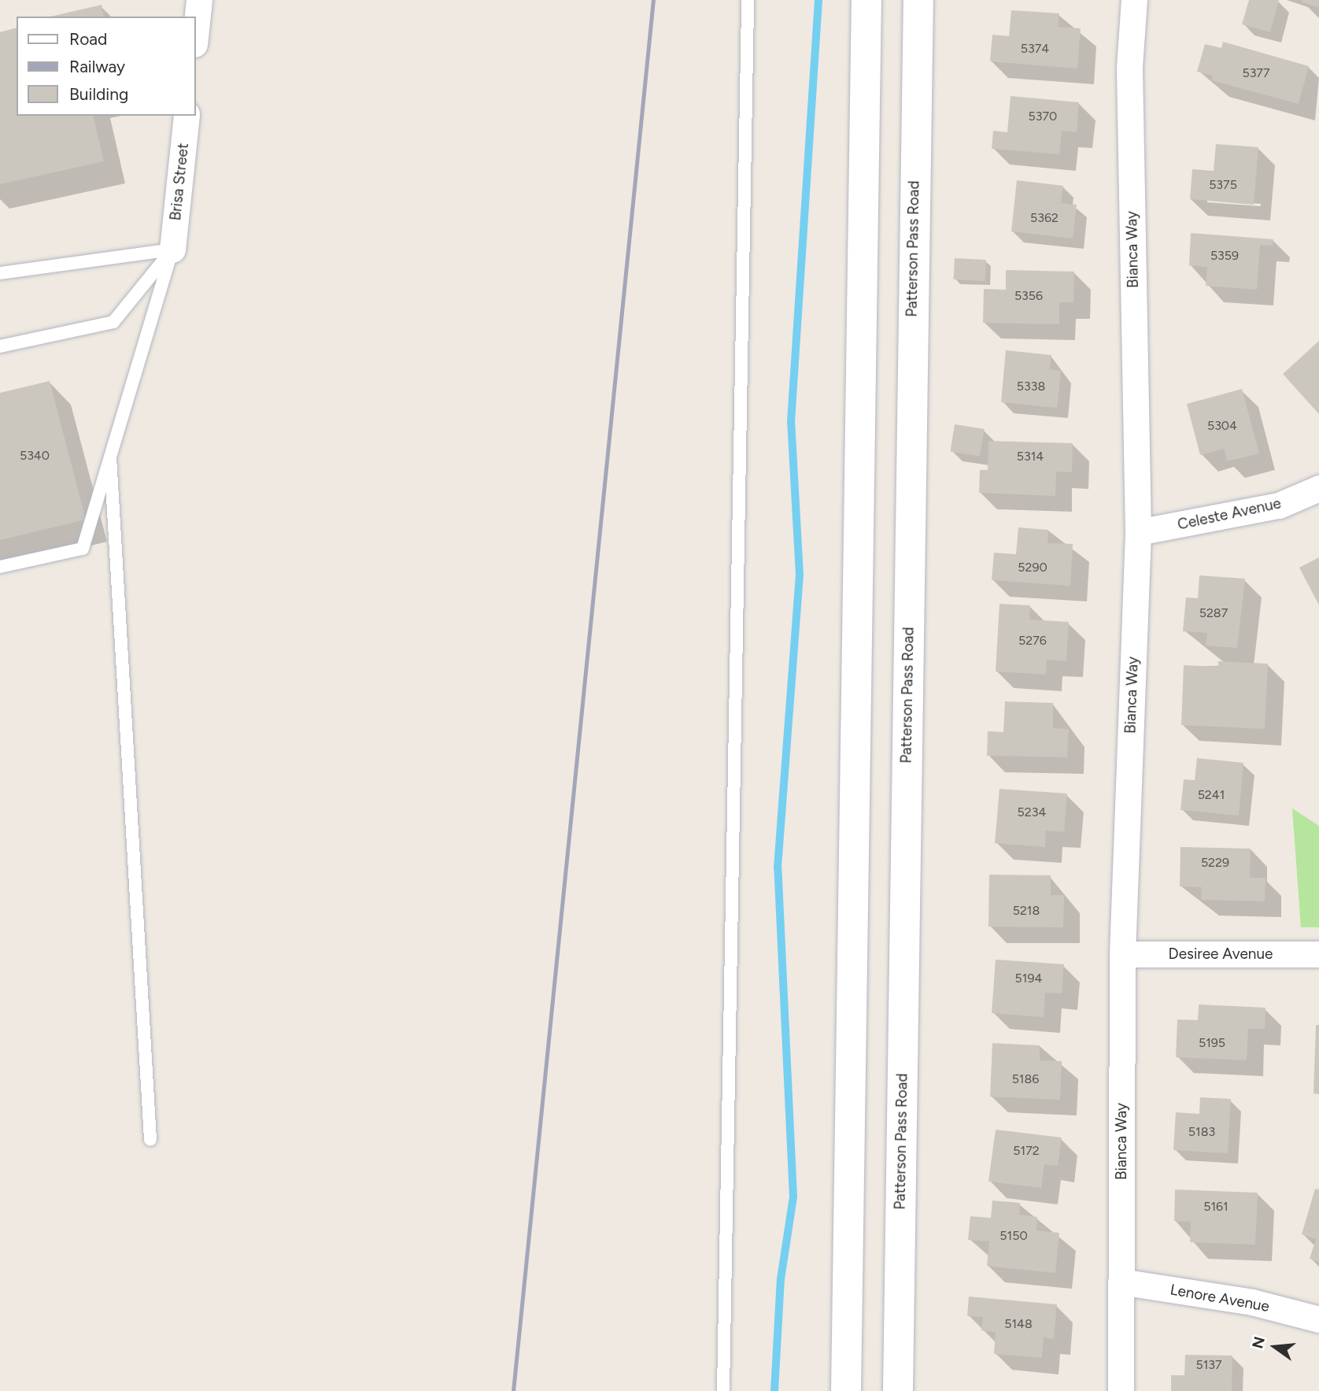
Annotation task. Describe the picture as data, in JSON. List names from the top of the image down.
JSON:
{
  "streets": {
    "main road": ["Patterson Pass Road"],
    "street": [
      "Brisa Street",
      "Bianca Way",
      "Celeste Avenue",
      "Desiree Avenue",
      "Lenore Avenue"
    ]
  },
  "crossings": [
    ["Bianca Way", "Celeste Avenue"],
    ["Bianca Way", "Desiree Avenue"],
    ["Bianca Way", "Lenore Avenue"]
  ],
  "house_numbers": [
    "5374",
    "5377",
    "5370",
    "5375",
    "5362",
    "5359",
    "5356",
    "5338",
    "5304",
    "5340",
    "5314",
    "5290",
    "5287",
    "5276",
    "5241",
    "5234",
    "5229",
    "5218",
    "5194",
    "5195",
    "5186",
    "5183",
    "5172",
    "5161",
    "5150",
    "5148",
    "5137"
  ],
  "legend": ["Road", "Railway", "Building"],
  "north": "left"
}
